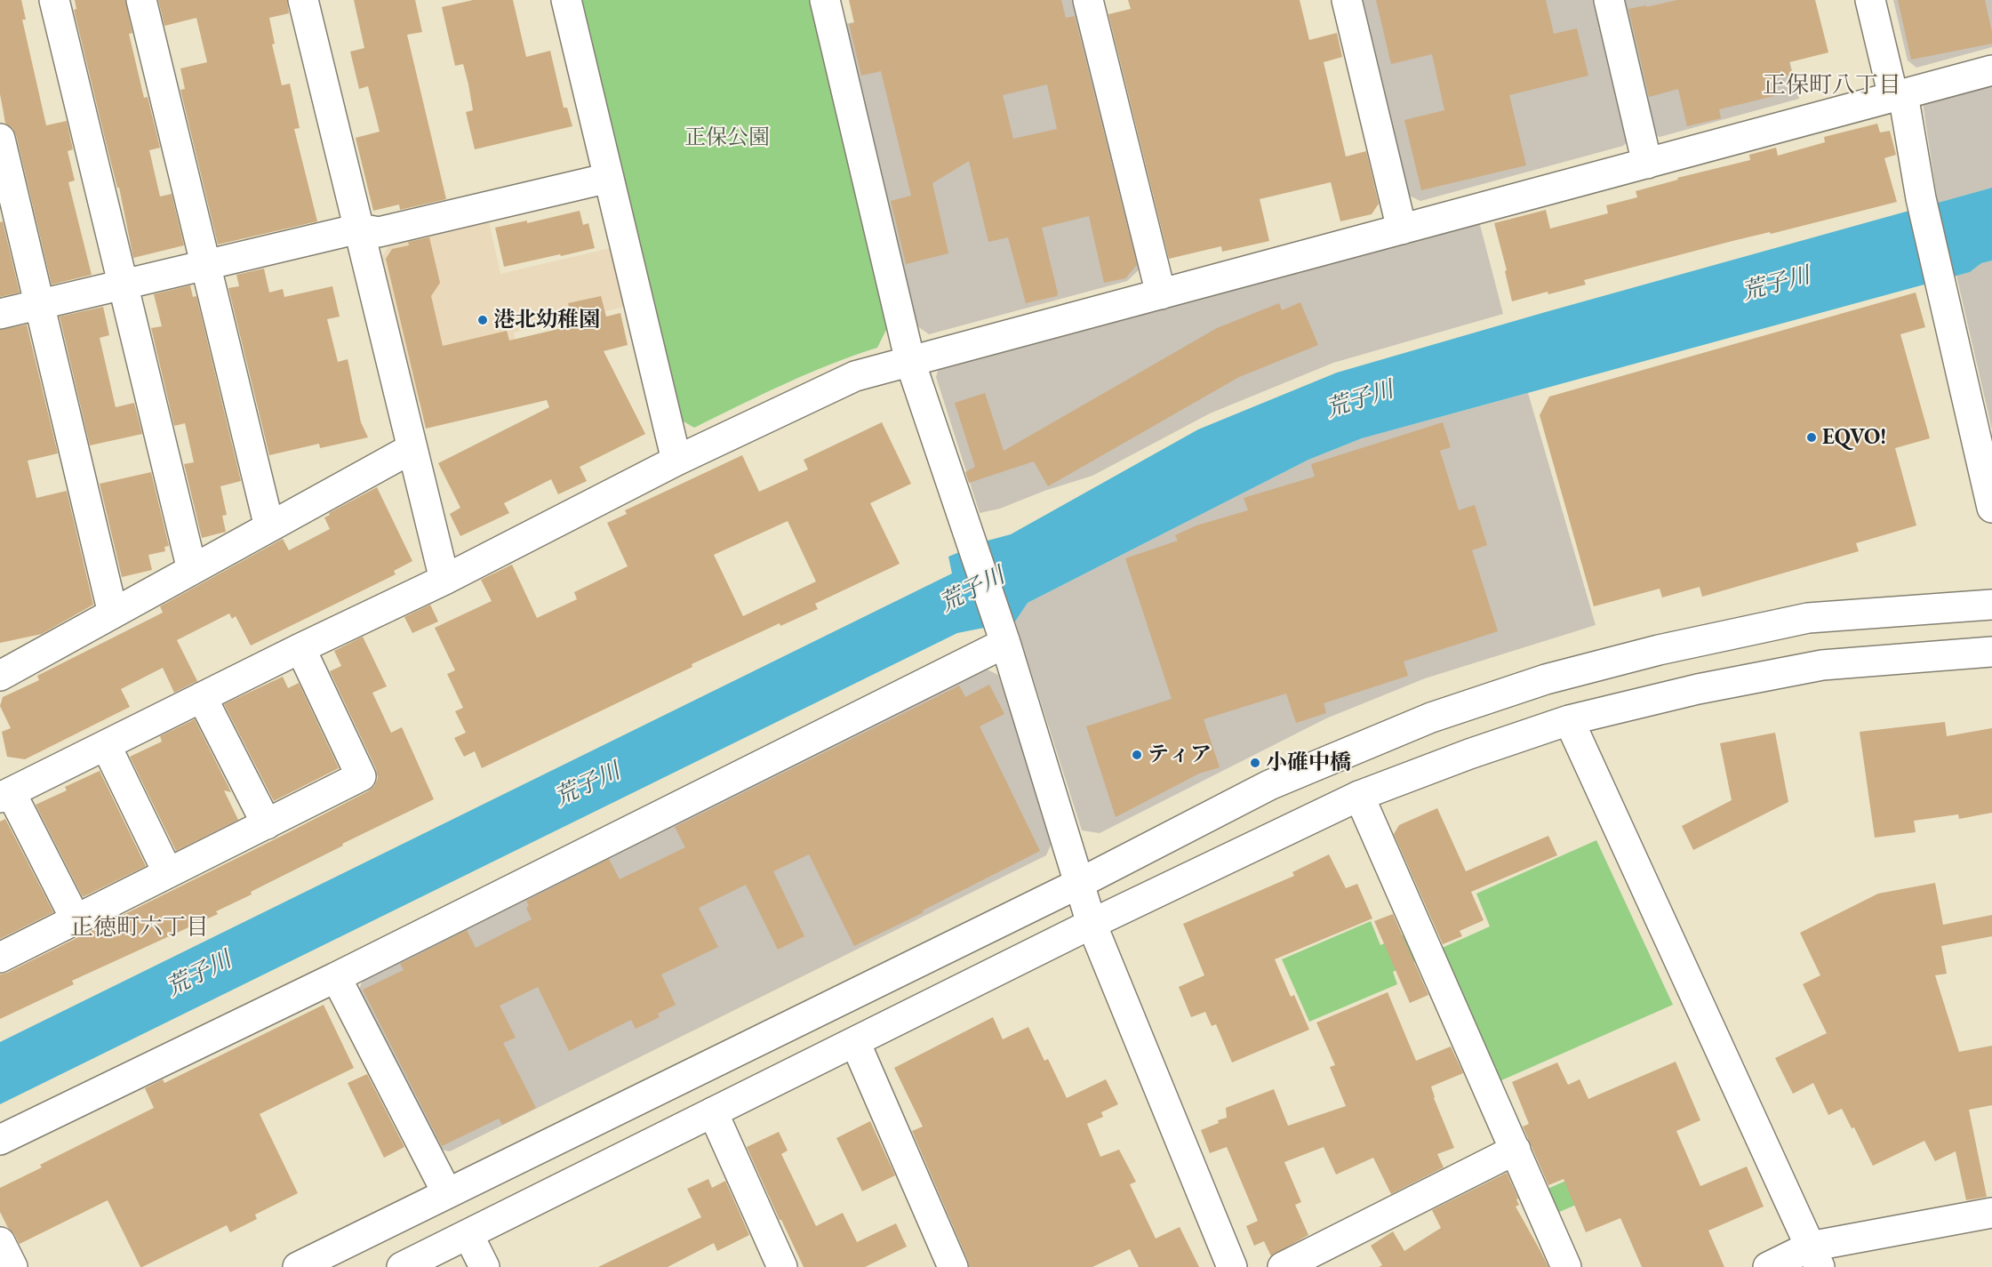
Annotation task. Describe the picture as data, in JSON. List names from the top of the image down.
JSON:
{
  "districts": ["正保町八丁目", "正徳町六丁目"],
  "water": ["荒子川"],
  "parks": ["正保公園"],
  "places": [
    "港北幼稚園",
    "EQVO!",
    "ティア",
    "小碓中橋"
  ]
}
